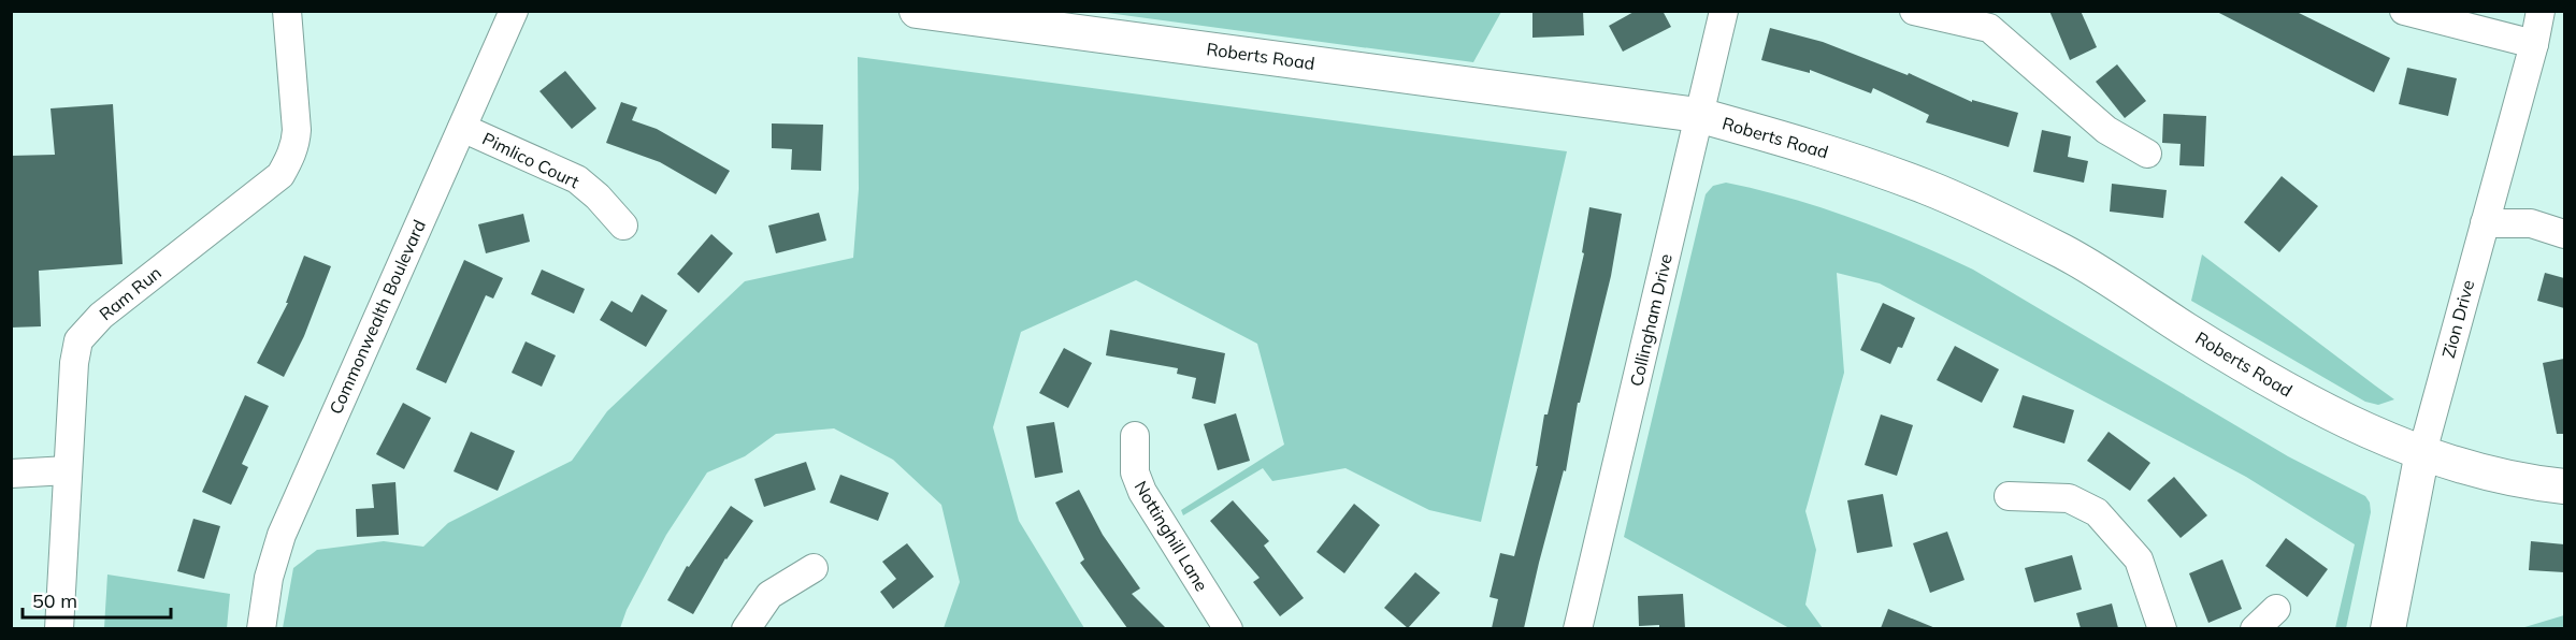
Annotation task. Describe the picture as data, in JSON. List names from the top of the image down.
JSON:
{
  "streets": {
    "main road": ["Roberts Road", "Zion Drive"],
    "street": [
      "Pimlico Court",
      "Ram Run",
      "Commonwealth Boulevard",
      "Collingham Drive",
      "Nottinghill Lane"
    ]
  },
  "crossings": [
    ["Roberts Road", "Zion Drive"],
    ["Roberts Road", "Collingham Drive"],
    ["Pimlico Court", "Commonwealth Boulevard"]
  ],
  "scale_bar": "50 m"
}
